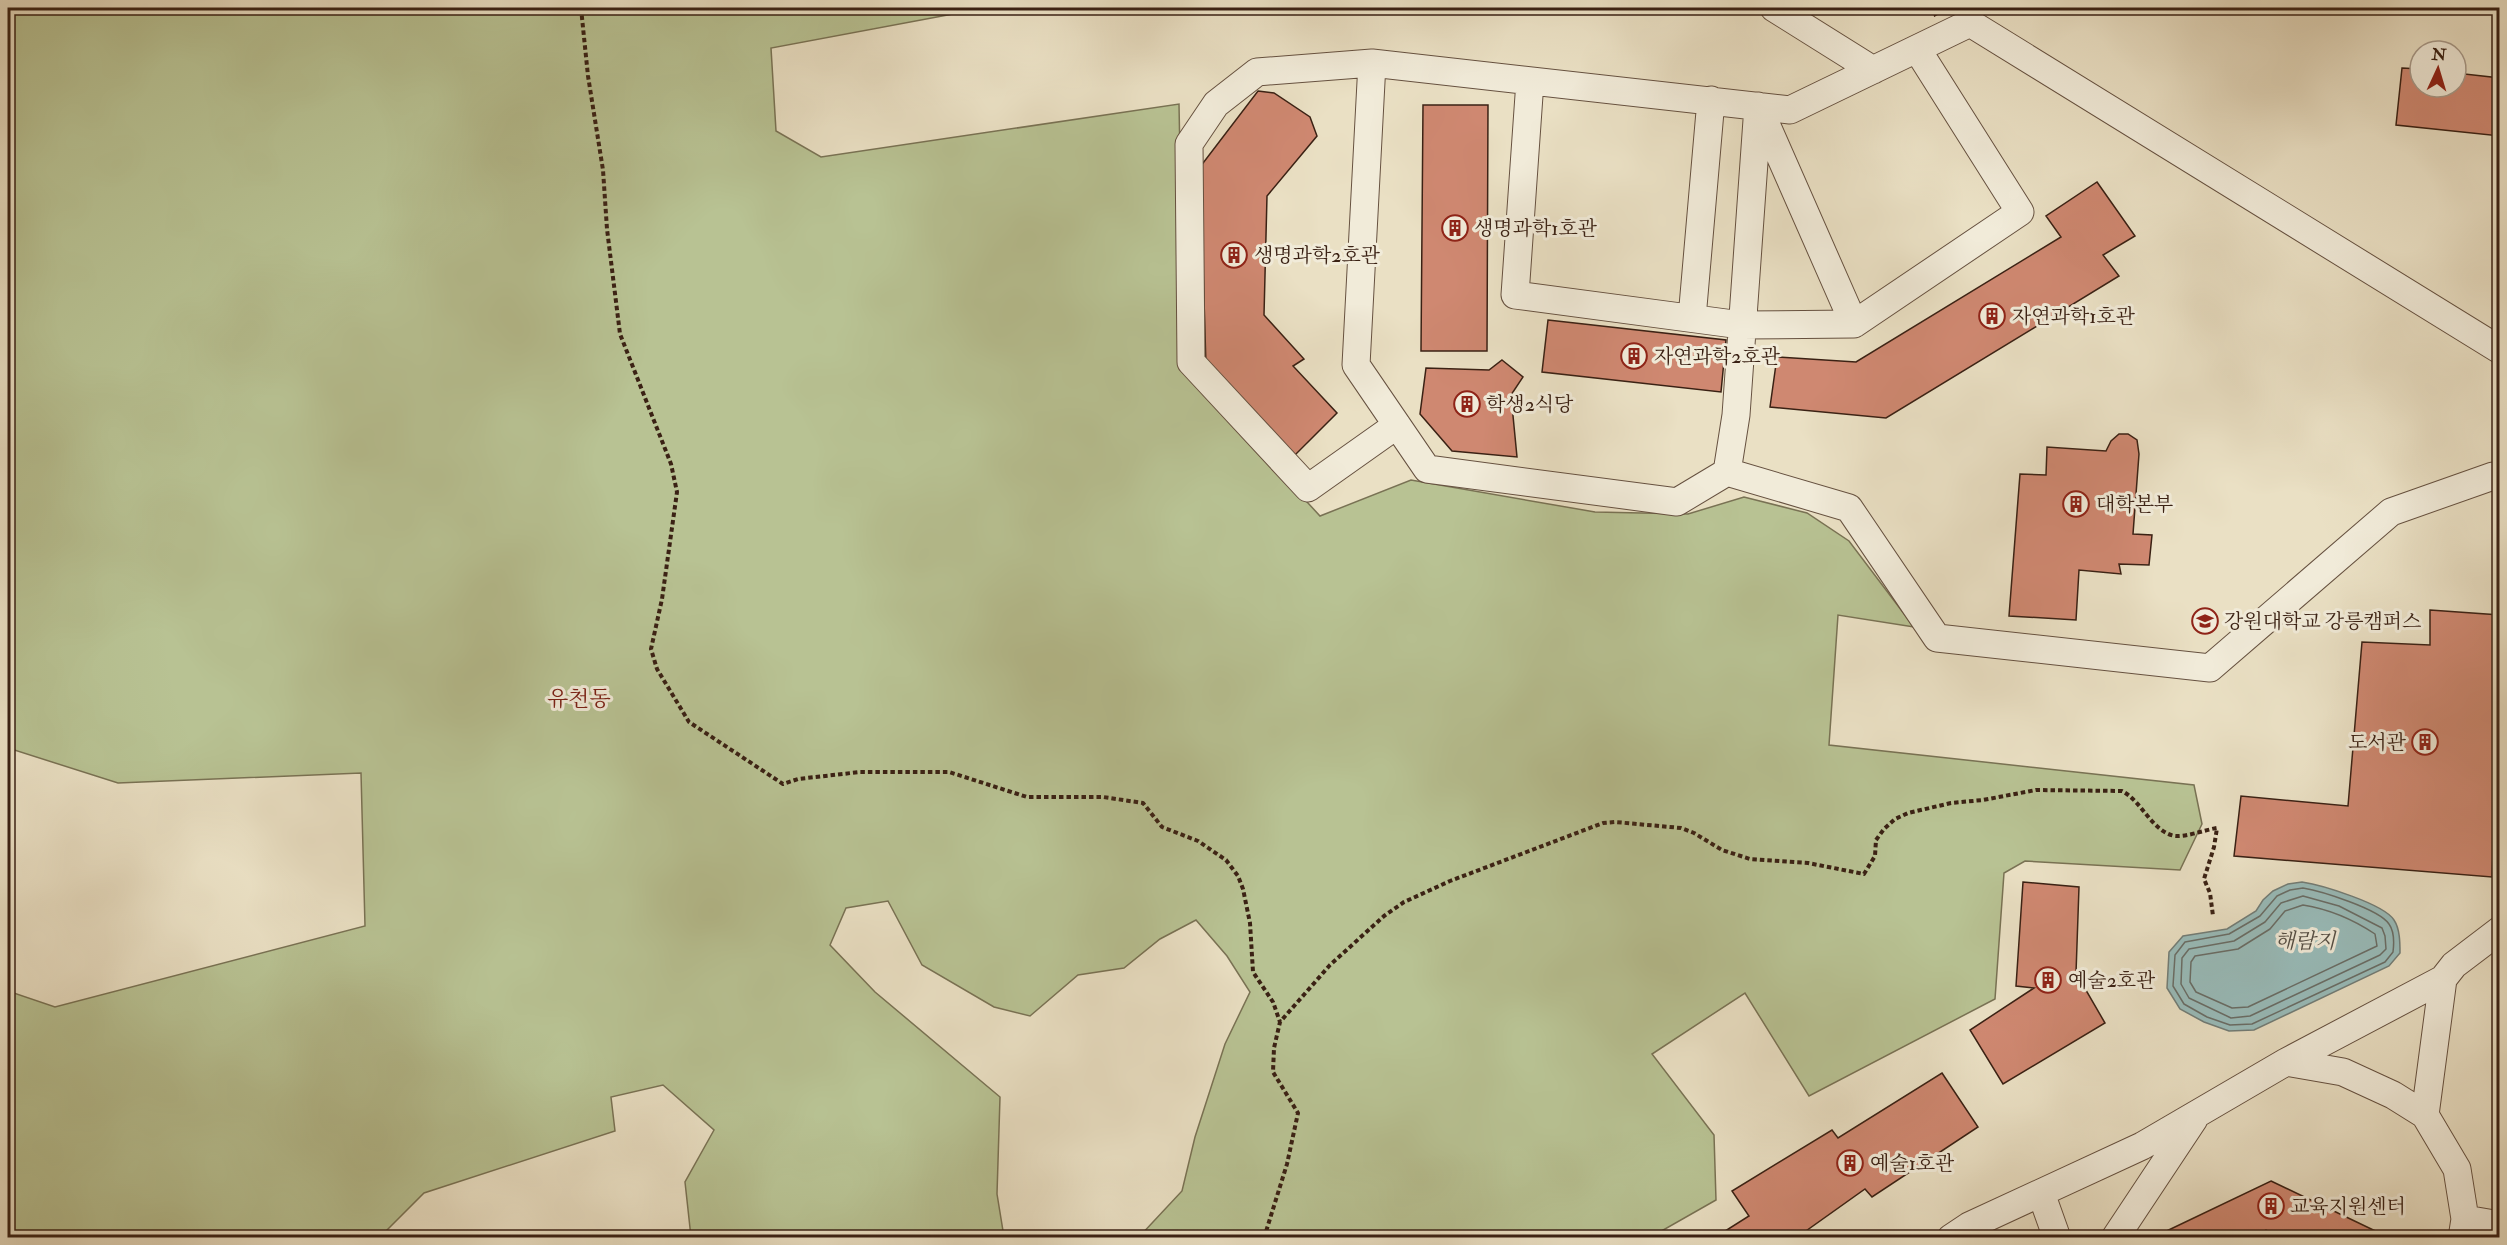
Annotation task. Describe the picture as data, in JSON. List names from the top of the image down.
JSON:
{
  "districts": ["유천동"],
  "water": ["해람지"],
  "places": {
    "building": [
      "생명과학1호관",
      "생명과학2호관",
      "자연과학1호관",
      "자연과학2호관",
      "학생2식당",
      "대학본부",
      "도서관",
      "예술2호관",
      "예술1호관",
      "교육지원센터"
    ],
    "school or university": ["강원대학교 강릉캠퍼스"]
  },
  "north": "top"
}
